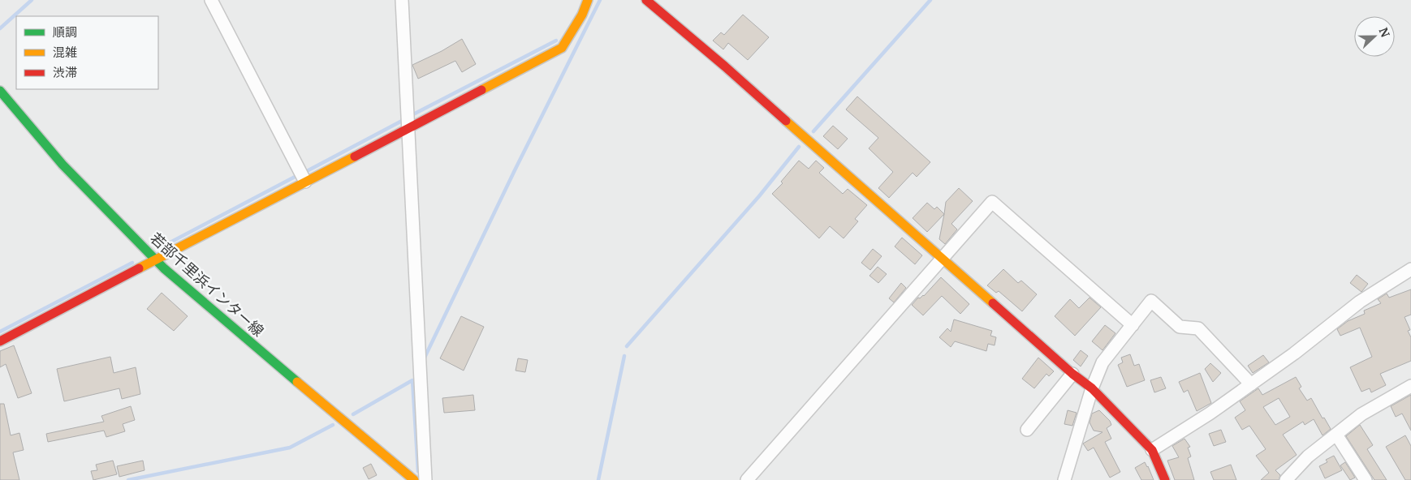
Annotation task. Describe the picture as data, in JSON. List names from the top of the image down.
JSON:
{
  "streets": {
    "street": ["若部千里浜インター線"]
  },
  "legend": ["順調", "混雑", "渋滞"],
  "north": "right"
}
